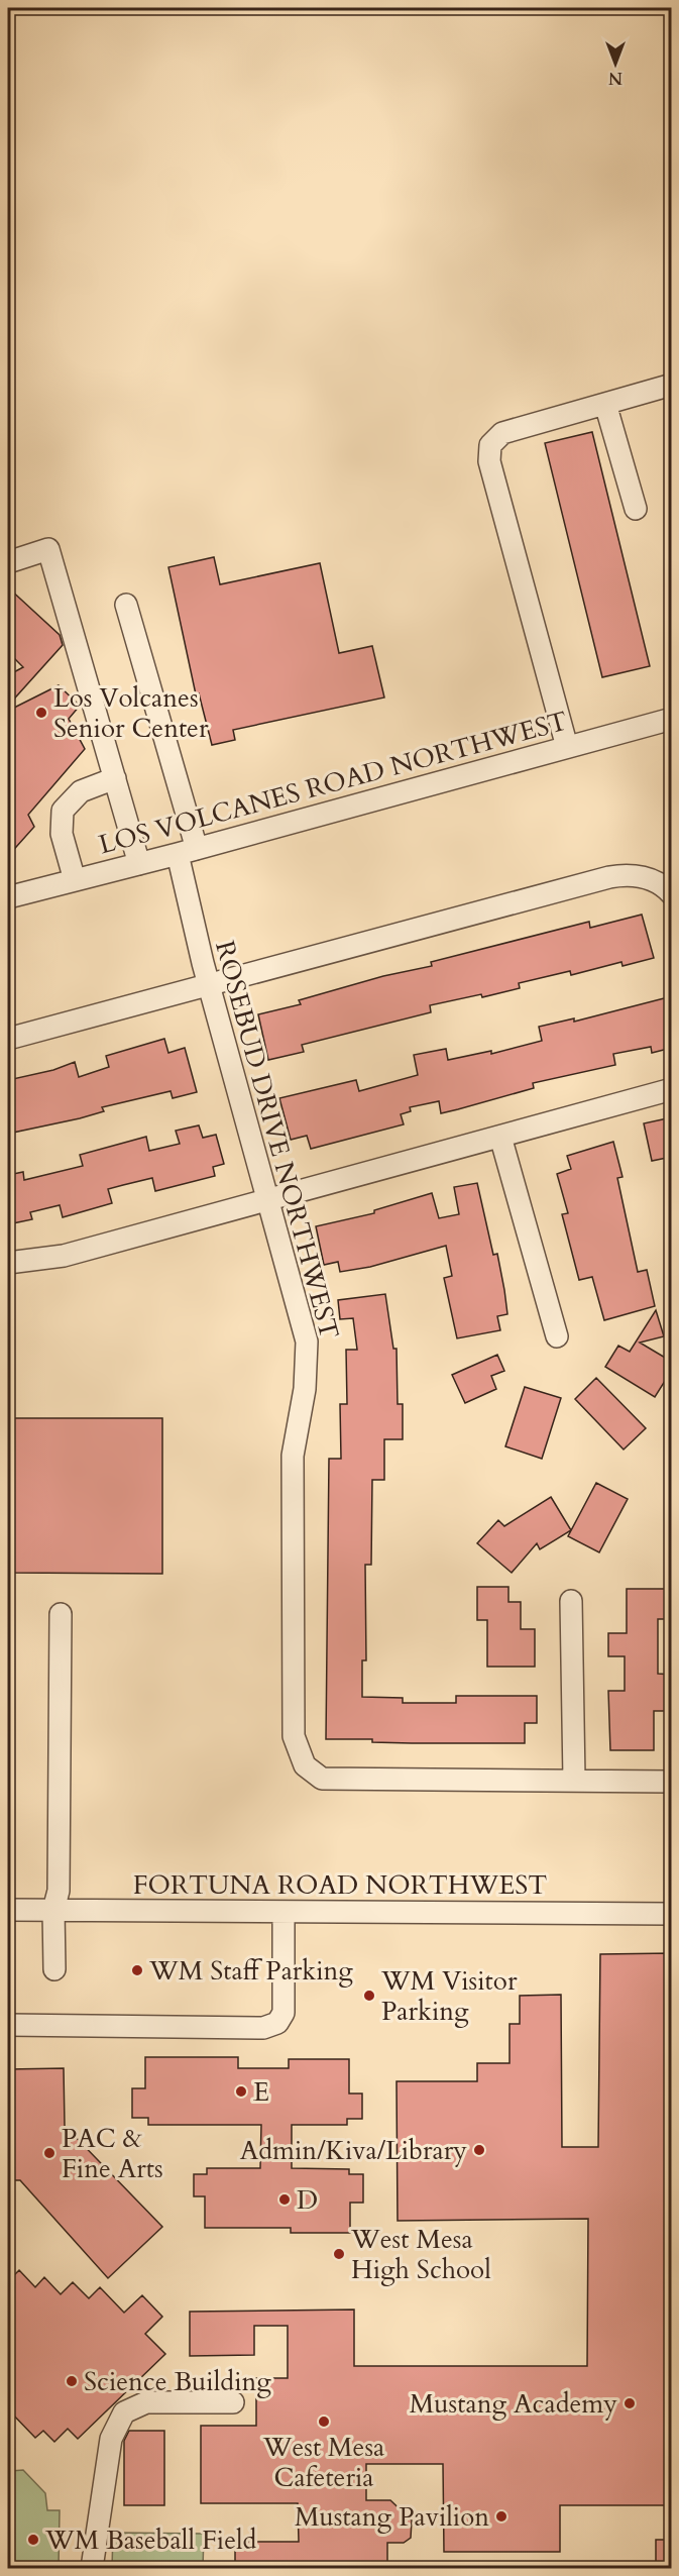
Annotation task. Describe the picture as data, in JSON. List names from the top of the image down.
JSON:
{
  "streets": {
    "street": ["LOS VOLCANES ROAD NORTHWEST", "ROSEBUD DRIVE NORTHWEST", "FORTUNA ROAD NORTHWEST"]
  },
  "crossings": [
    ["LOS VOLCANES ROAD NORTHWEST", "ROSEBUD DRIVE NORTHWEST"]
  ],
  "places": [
    "Los Volcanes Senior Center",
    "WM Staff Parking",
    "WM Visitor Parking",
    "E",
    "Admin/Kiva/Library",
    "PAC & Fine Arts",
    "D",
    "West Mesa High School",
    "Science Building",
    "Mustang Academy",
    "West Mesa Cafeteria",
    "Mustang Pavilion",
    "WM Baseball Field"
  ],
  "north": "bottom"
}
